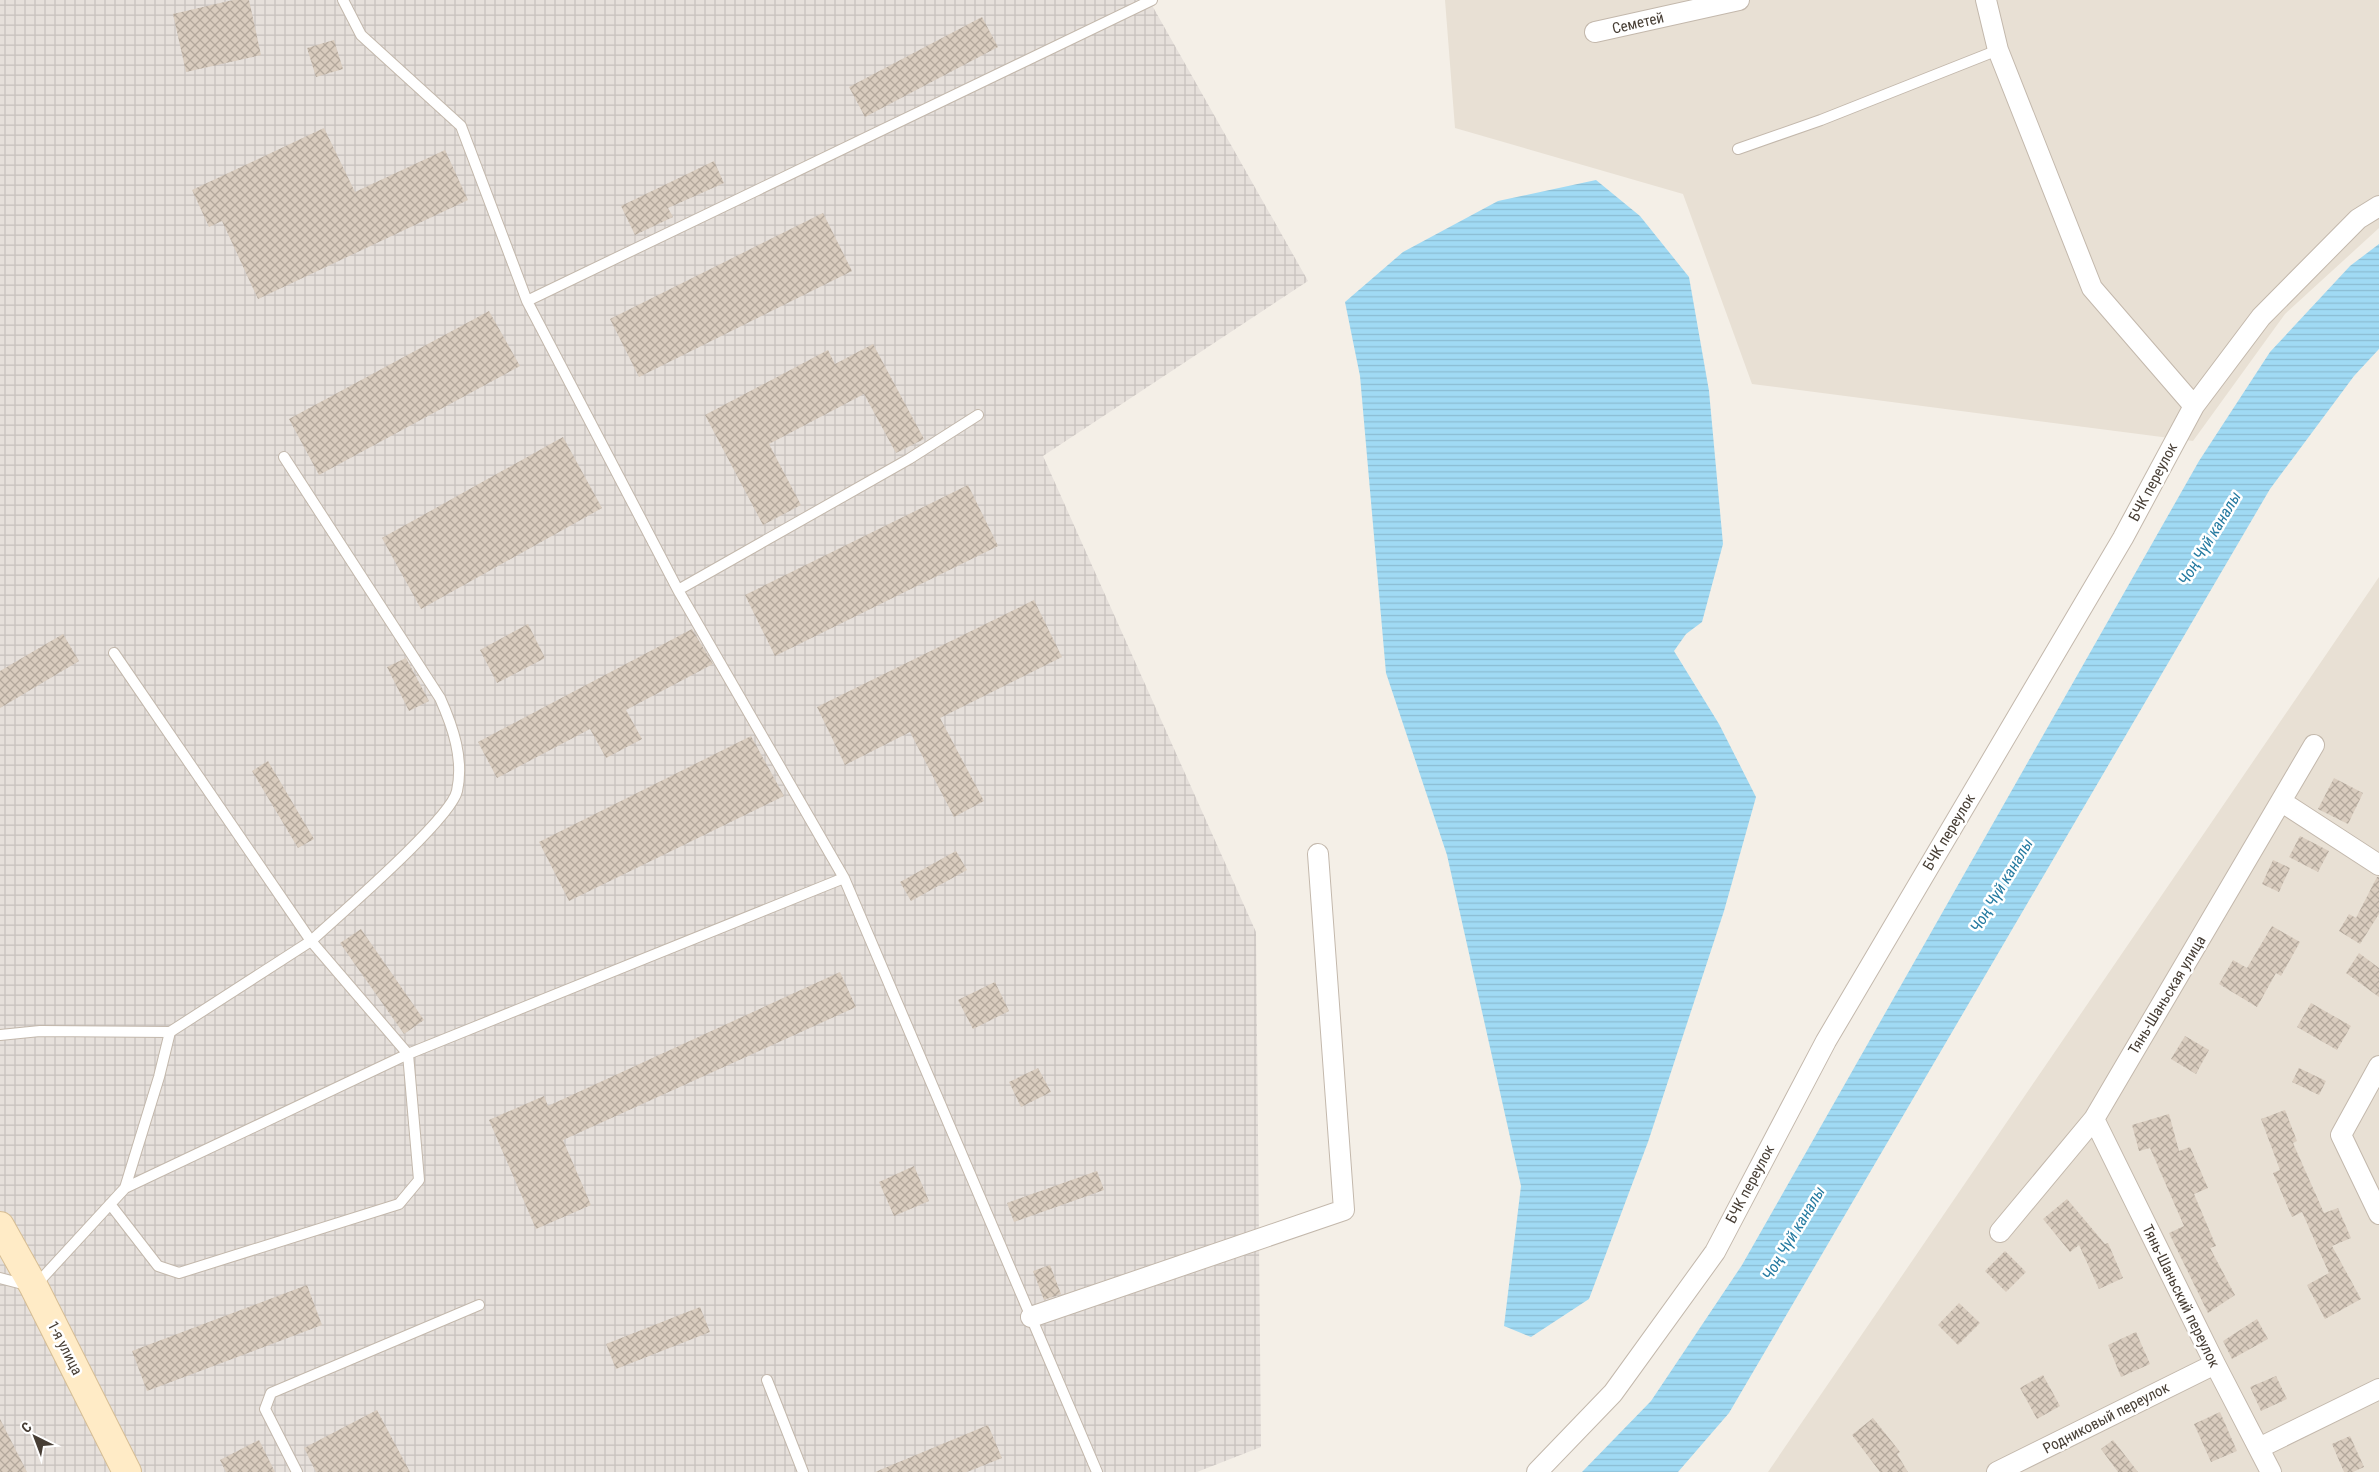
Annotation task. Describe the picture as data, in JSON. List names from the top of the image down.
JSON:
{
  "streets": {
    "main road": ["1-я улица"],
    "street": [
      "Семетей",
      "БЧК переулок",
      "Тянь-Шаньская улица",
      "Тянь-Шаньский переулок",
      "Родниковый переулок"
    ]
  },
  "crossings": [
    ["Тянь-Шаньская улица", "Тянь-Шаньский переулок"],
    ["Тянь-Шаньский переулок", "Родниковый переулок"]
  ],
  "water": ["Чоң Чүй каналы"],
  "north": "top left"
}
